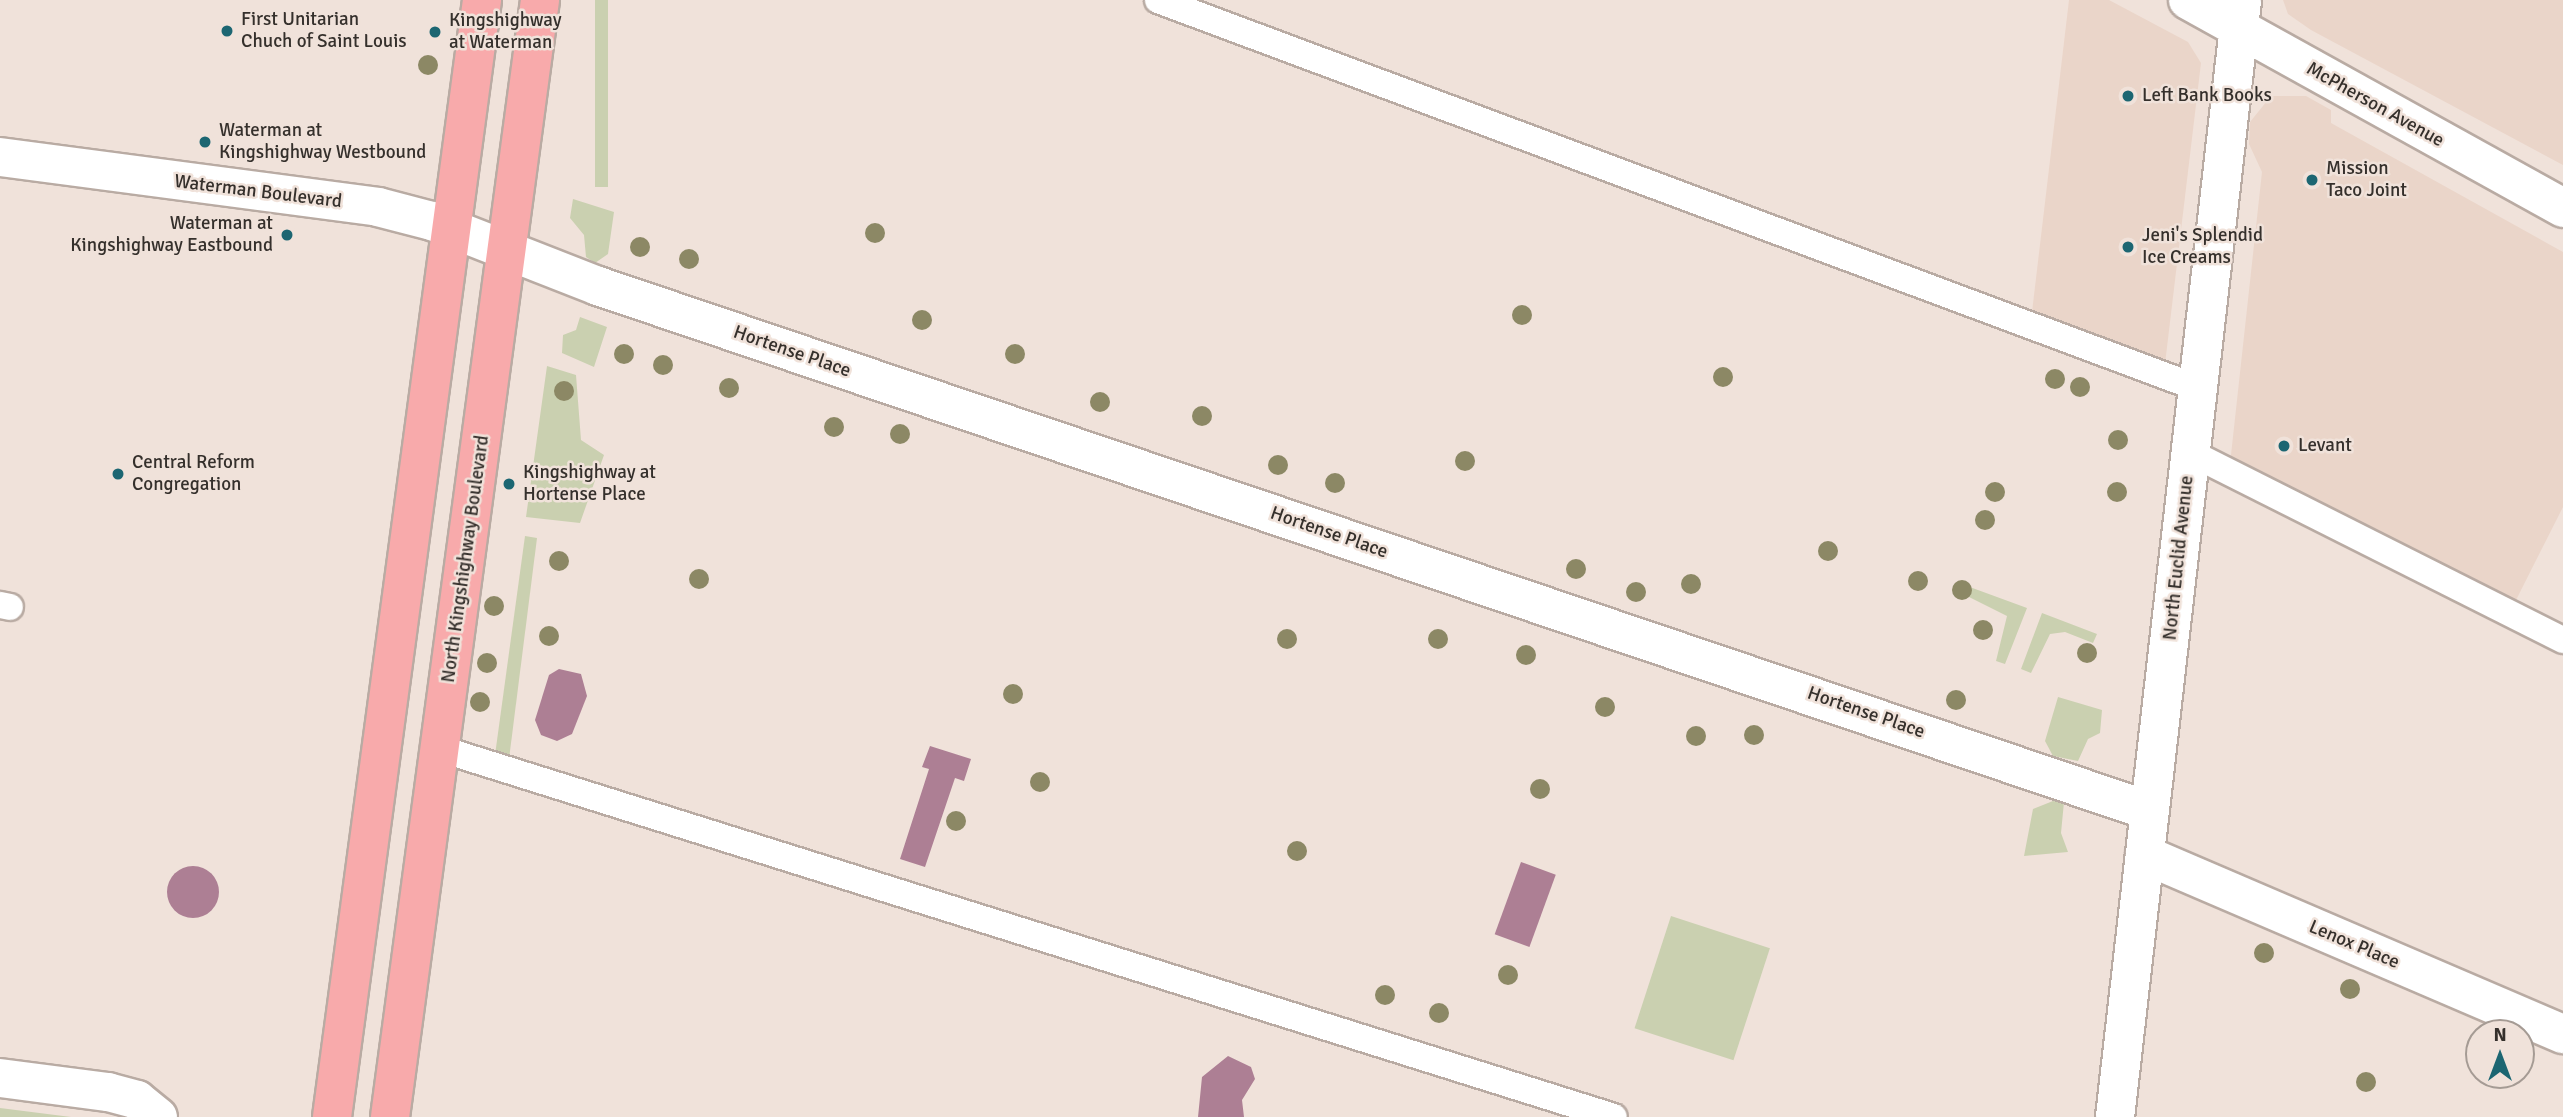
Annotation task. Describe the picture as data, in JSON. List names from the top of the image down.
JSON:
{
  "streets": {
    "main road": ["North Kingshighway Boulevard"],
    "street": [
      "McPherson Avenue",
      "Waterman Boulevard",
      "Hortense Place",
      "North Euclid Avenue",
      "Lenox Place"
    ]
  },
  "crossings": [
    ["McPherson Avenue", "North Euclid Avenue"],
    ["Waterman Boulevard", "Hortense Place"],
    ["Waterman Boulevard", "North Kingshighway Boulevard"],
    ["Hortense Place", "North Euclid Avenue"],
    ["Hortense Place", "North Kingshighway Boulevard"],
    ["North Euclid Avenue", "Lenox Place"]
  ],
  "places": [
    "First Unitarian Chuch of Saint Louis",
    "Kingshighway at Waterman",
    "Left Bank Books",
    "Waterman at Kingshighway Westbound",
    "Mission Taco Joint",
    "Waterman at Kingshighway Eastbound",
    "Jeni's Splendid Ice Creams",
    "Levant",
    "Central Reform Congregation",
    "Kingshighway at Hortense Place"
  ],
  "north": "top"
}
